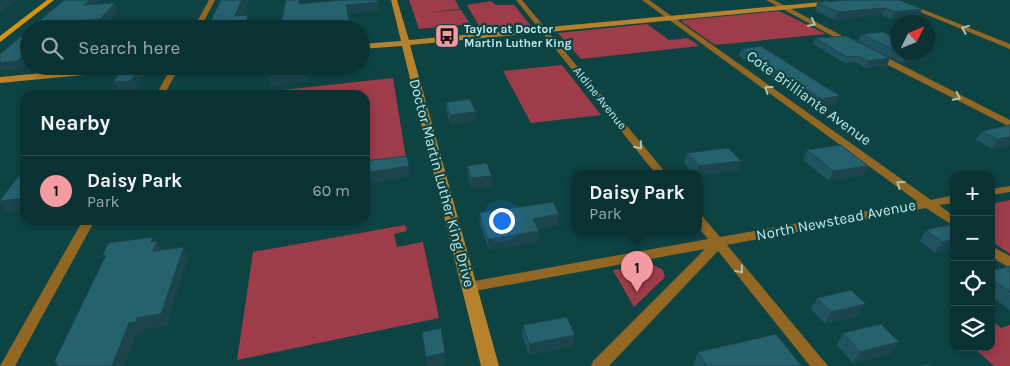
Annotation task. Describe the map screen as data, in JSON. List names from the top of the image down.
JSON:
{
  "streets": {
    "street": [
      "Aldine Avenue",
      "Cote Brilliante Avenue",
      "Doctor Martin Luther King Drive",
      "North Newstead Avenue"
    ]
  },
  "crossings": [
    ["Cote Brilliante Avenue", "North Newstead Avenue"],
    ["Doctor Martin Luther King Drive", "North Newstead Avenue"]
  ],
  "one_way": ["Aldine Avenue"],
  "places": {
    "bus stop": ["Taylor at Doctor Martin Luther King"]
  },
  "north": "top right",
  "page": {
    "search": "Search here",
    "heading": "Nearby",
    "list": [
      {
        "mark": "1",
        "name": "Daisy Park",
        "note": "Park",
        "value": "60 m"
      }
    ],
    "popup": ["Daisy Park", "Park"],
    "map_buttons": ["+", "−"],
    "pins": "1"
  }
}
